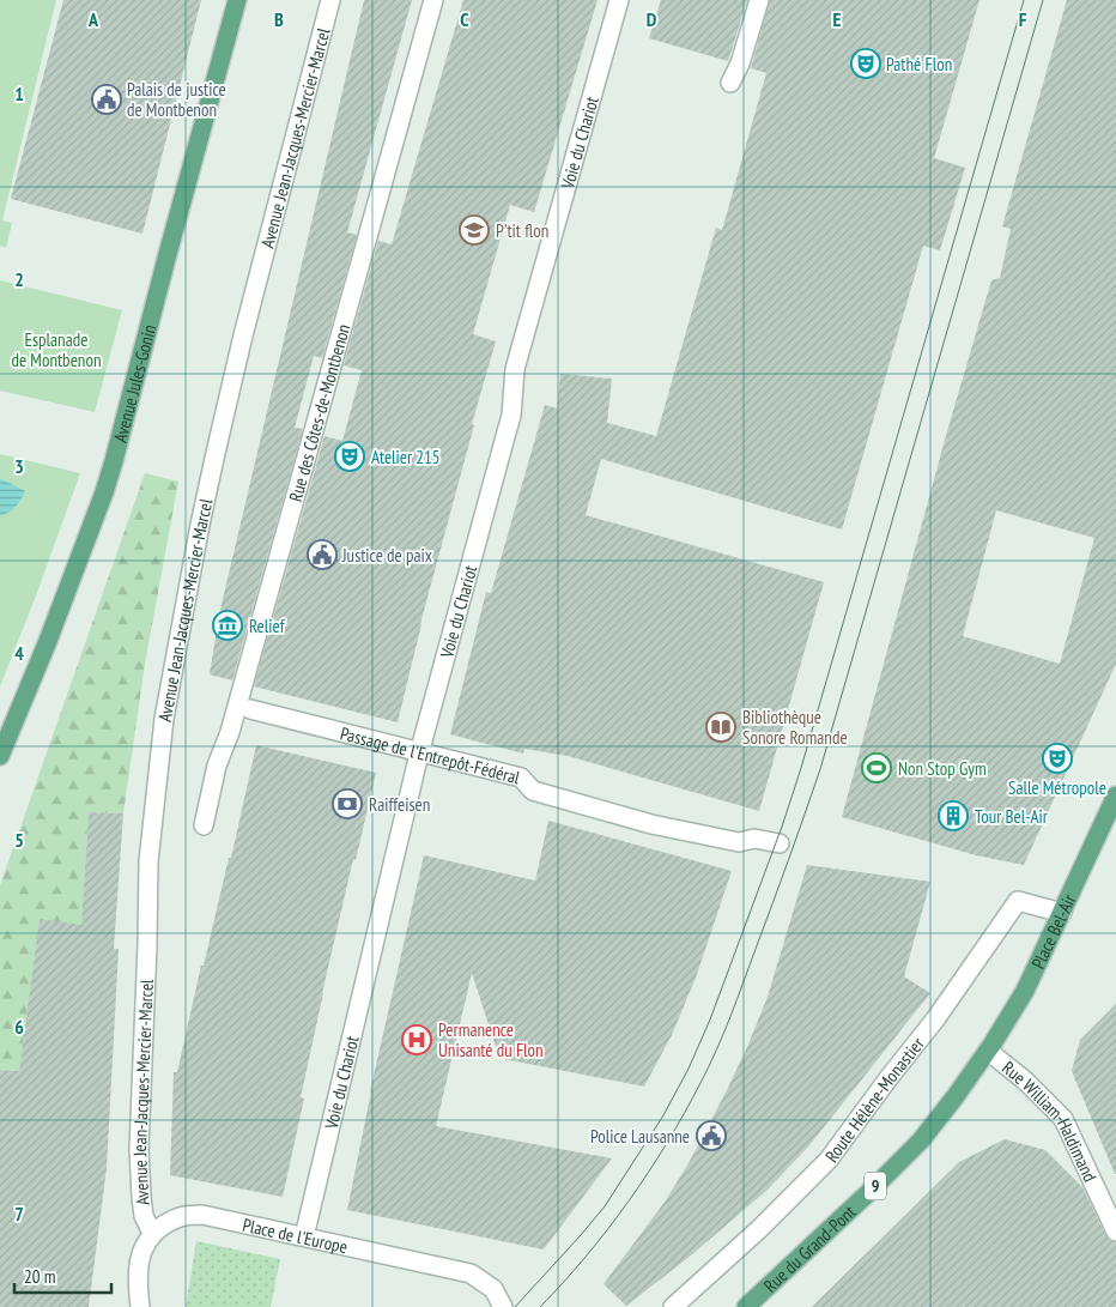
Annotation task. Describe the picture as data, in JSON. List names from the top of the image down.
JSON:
{
  "streets": {
    "main road": [
      "Avenue Jules-Gonin",
      "Place Bel-Air",
      "9",
      "Rue du Grand-Pont"
    ],
    "street": [
      "Avenue Jean-Jacques-Mercier-Marcel",
      "Voie du Chariot",
      "Rue des Côtes-de-Montbenon",
      "Passage de l'Entrepôt-Fédéral",
      "Route Hélène-Monastier",
      "Rue William-Haldimand",
      "Place de l'Europe"
    ]
  },
  "crossings": [
    ["Avenue Jean-Jacques-Mercier-Marcel", "Place de l'Europe"],
    ["Voie du Chariot", "Passage de l'Entrepôt-Fédéral"],
    ["Place Bel-Air", "Route Hélène-Monastier"],
    ["Place Bel-Air", "Rue William-Haldimand"],
    ["Place Bel-Air", "Rue du Grand-Pont"],
    ["Rue William-Haldimand", "Rue du Grand-Pont"]
  ],
  "parks": ["Esplanade de Montbenon"],
  "places": {
    "theatre": ["Pathé Flon", "Atelier 215", "Salle Métropole"],
    "public building": ["Palais de justice de Montbenon", "Justice de paix", "Police Lausanne"],
    "school or university": ["P'tit flon"],
    "museum": ["Relief"],
    "library": ["Bibliothèque Sonore Romande"],
    "sports": ["Non Stop Gym"],
    "bank": ["Raiffeisen"],
    "building": ["Tour Bel-Air"],
    "hospital": ["Permanence Unisanté du Flon"]
  },
  "scale_bar": "20 m",
  "grid": {
    "columns": [
      "A",
      "B",
      "C",
      "D",
      "E",
      "F"
    ],
    "rows": [
      "1",
      "2",
      "3",
      "4",
      "5",
      "6",
      "7"
    ]
  }
}
